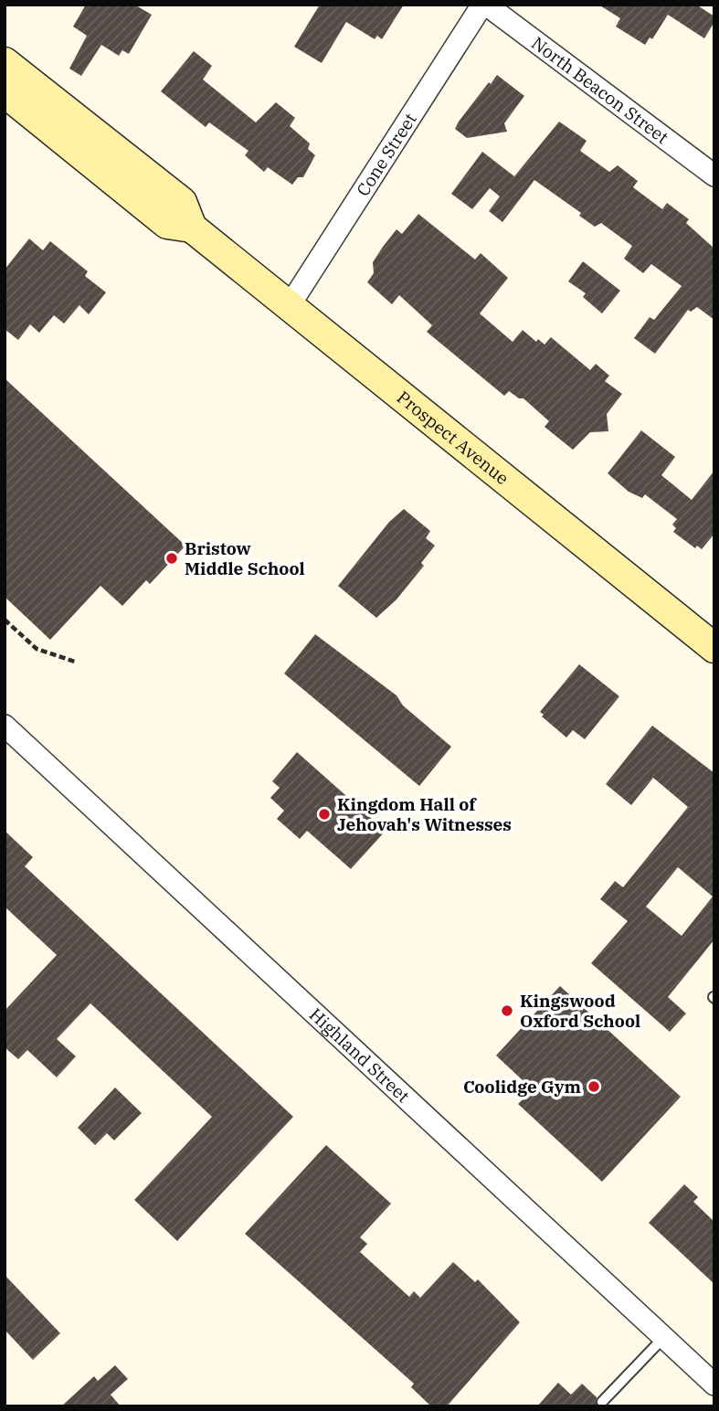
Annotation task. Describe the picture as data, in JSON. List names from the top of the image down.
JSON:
{
  "streets": {
    "main road": ["Prospect Avenue"],
    "street": ["North Beacon Street", "Cone Street", "Highland Street"]
  },
  "crossings": [
    ["North Beacon Street", "Cone Street"],
    ["Cone Street", "Prospect Avenue"]
  ],
  "places": [
    "Bristow Middle School",
    "Kingdom Hall of Jehovah's Witnesses",
    "Kingswood Oxford School",
    "Coolidge Gym"
  ]
}
